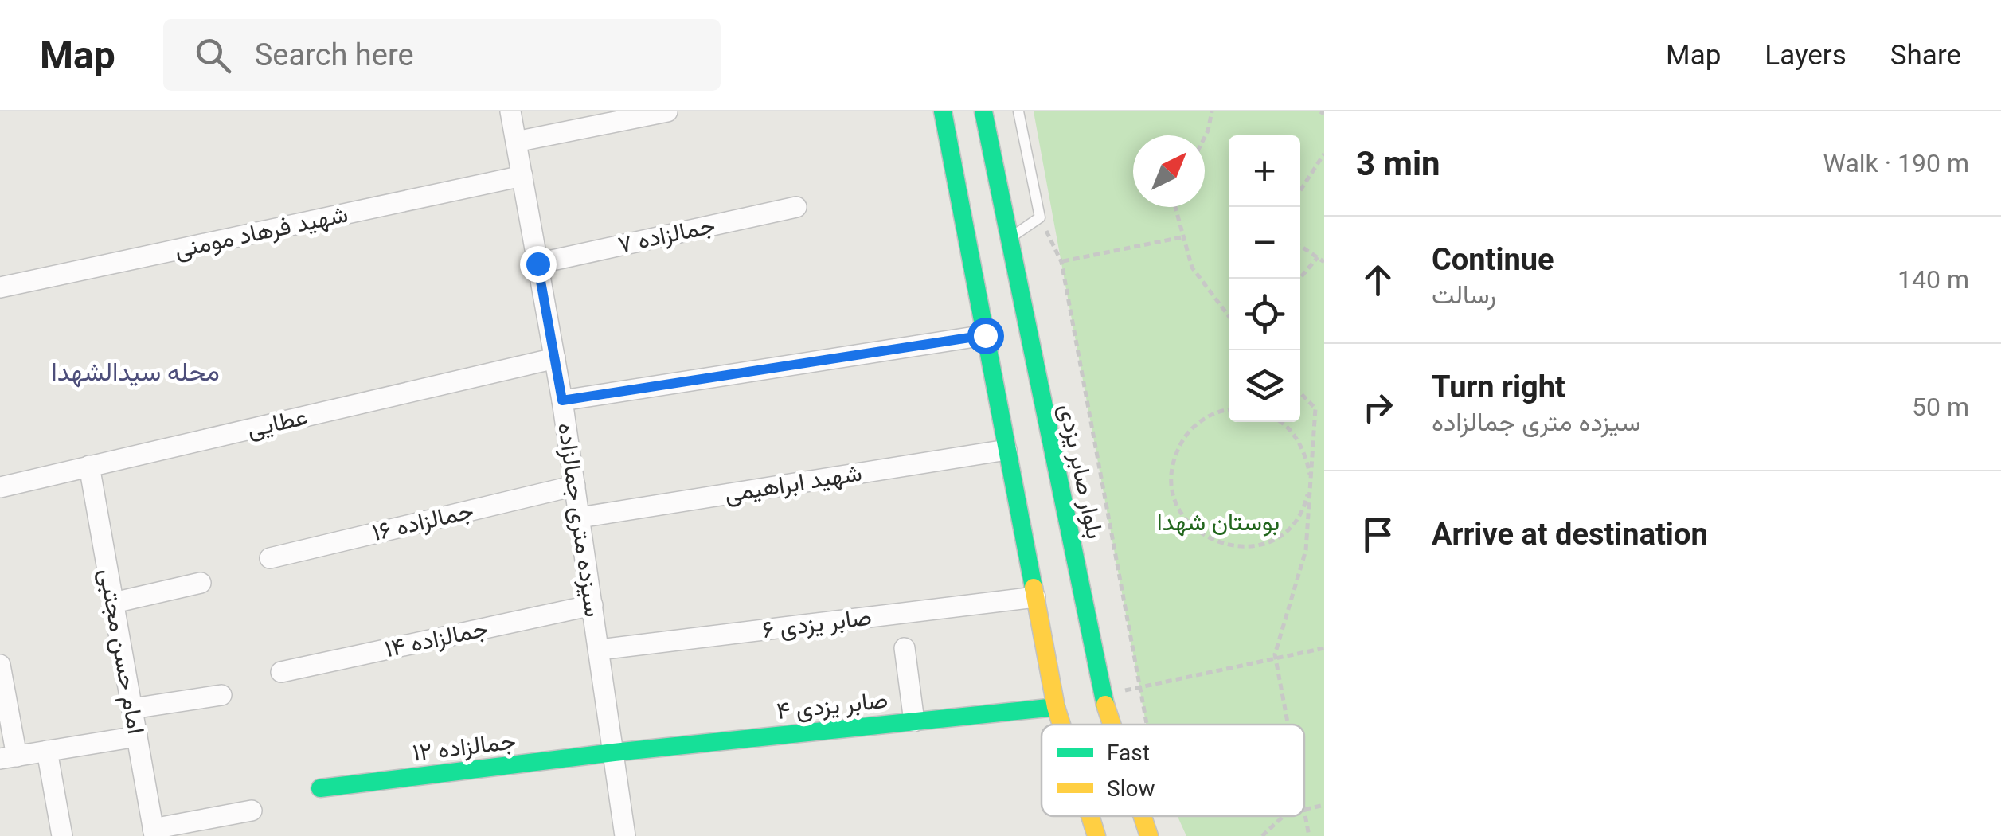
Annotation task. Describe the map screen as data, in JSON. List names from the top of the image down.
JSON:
{
  "streets": {
    "main road": ["بلوار صابر یزدی", "صابر یزدی ۴", "جمالزاده ۱۲"],
    "street": [
      "شهید فرهاد مومنی",
      "جمالزاده ۷",
      "عطایی",
      "شهید ابراهیمی",
      "سیزده متری جمالزاده",
      "جمالزاده ۱۶",
      "صابر یزدی ۶",
      "جمالزاده ۱۴",
      "امام حسن مجتبی"
    ]
  },
  "crossings": [
    ["شهید فرهاد مومنی", "سیزده متری جمالزاده"],
    ["جمالزاده ۷", "سیزده متری جمالزاده"],
    ["عطایی", "سیزده متری جمالزاده"],
    ["عطایی", "امام حسن مجتبی"],
    ["شهید ابراهیمی", "سیزده متری جمالزاده"],
    ["سیزده متری جمالزاده", "جمالزاده ۱۶"],
    ["سیزده متری جمالزاده", "صابر یزدی ۶"],
    ["سیزده متری جمالزاده", "جمالزاده ۱۴"],
    ["سیزده متری جمالزاده", "صابر یزدی ۴"],
    ["سیزده متری جمالزاده", "جمالزاده ۱۲"],
    ["صابر یزدی ۴", "جمالزاده ۱۲"]
  ],
  "districts": ["محله سیدالشهدا"],
  "parks": ["بوستان شهدا"],
  "legend": ["Fast", "Slow"],
  "north": "top right",
  "page": {
    "header": "Map",
    "search": "Search here",
    "nav": ["Map", "Layers", "Share"],
    "heading": ["3 min", "Walk · 190 m"],
    "map_buttons": ["+", "−"],
    "list": [
      ["Continue", "رسالت", "140 m"],
      ["Turn right", "سیزده متری جمالزاده", "50 m"],
      "Arrive at destination"
    ]
  }
}
